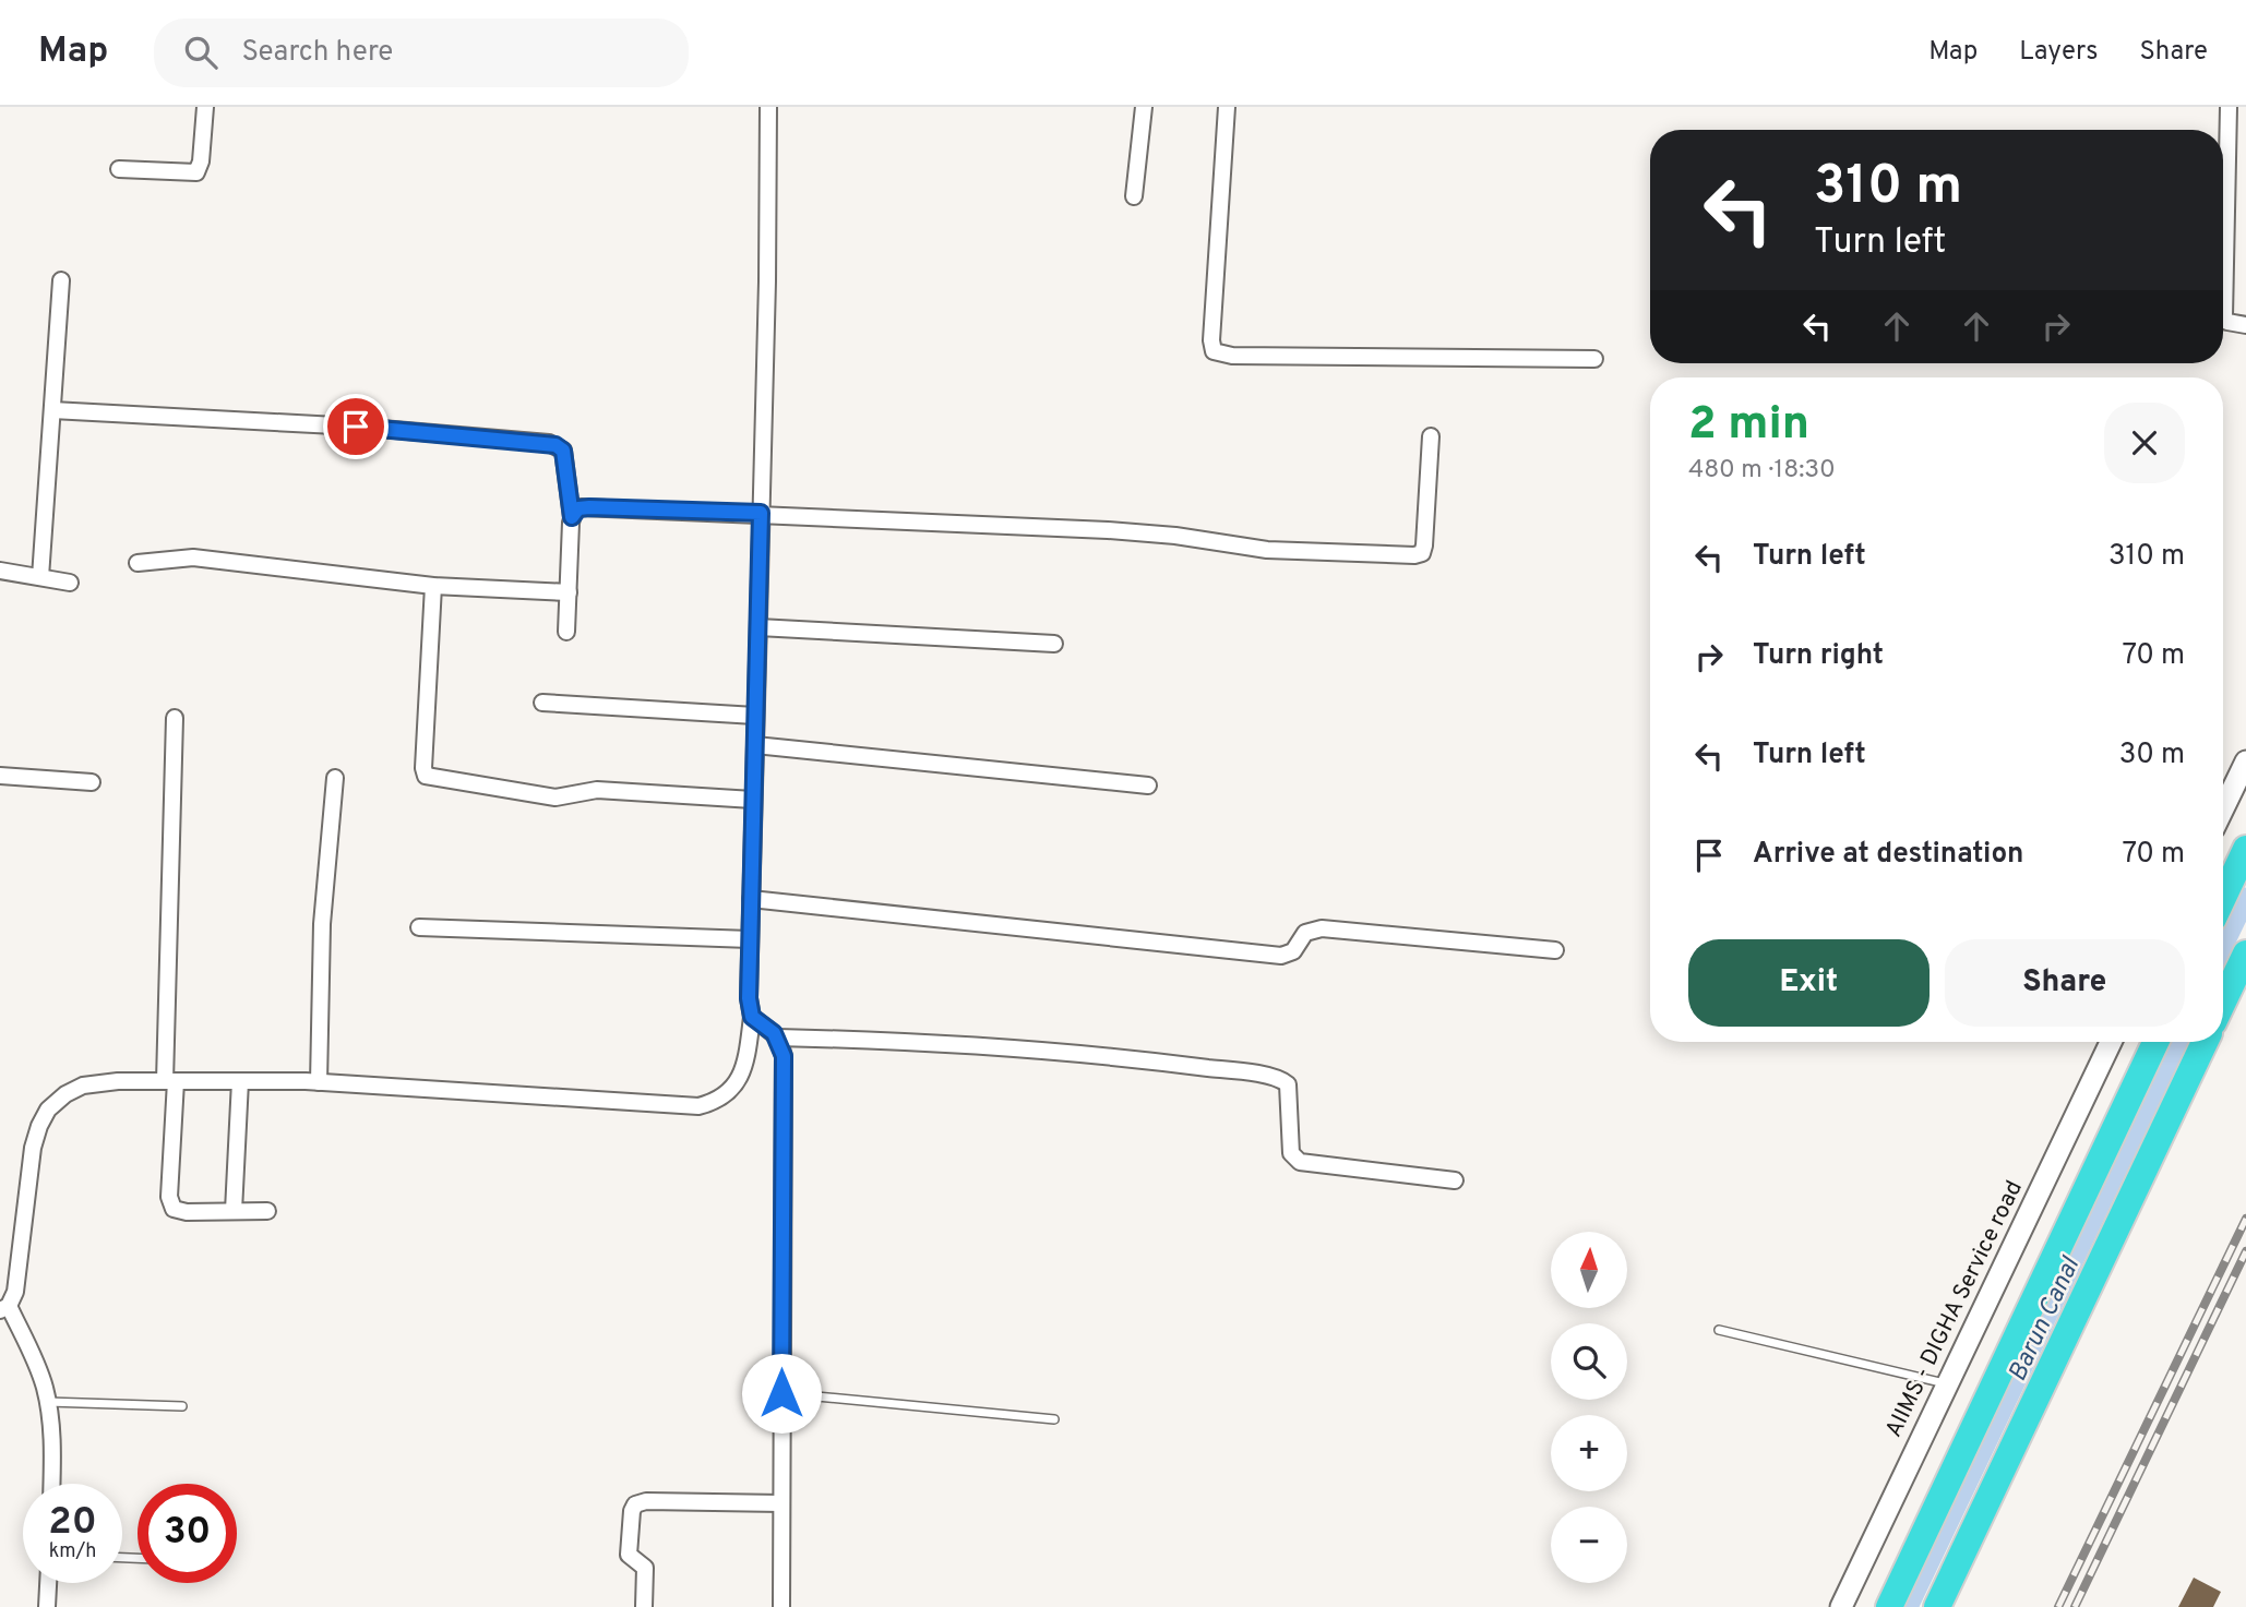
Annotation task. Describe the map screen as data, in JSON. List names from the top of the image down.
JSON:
{
  "streets": {
    "main road": ["AIIMS - DIGHA Service road"]
  },
  "water": ["Barun Canal"],
  "north": "top",
  "page": {
    "header": "Map",
    "search": "Search here",
    "nav": ["Map", "Layers", "Share"],
    "turn": ["310 m", "Turn left"],
    "heading": ["2 min", "480 m · 18:30"],
    "list": [
      {
        "name": "Turn left",
        "value": "310 m"
      },
      {
        "name": "Turn right",
        "value": "70 m"
      },
      {
        "name": "Turn left",
        "value": "30 m"
      },
      {
        "name": "Arrive at destination",
        "value": "70 m"
      }
    ],
    "buttons": ["Exit", "Share"],
    "map_buttons": ["+", "−"],
    "speed": "20 km/h",
    "limit": "30"
  }
}
